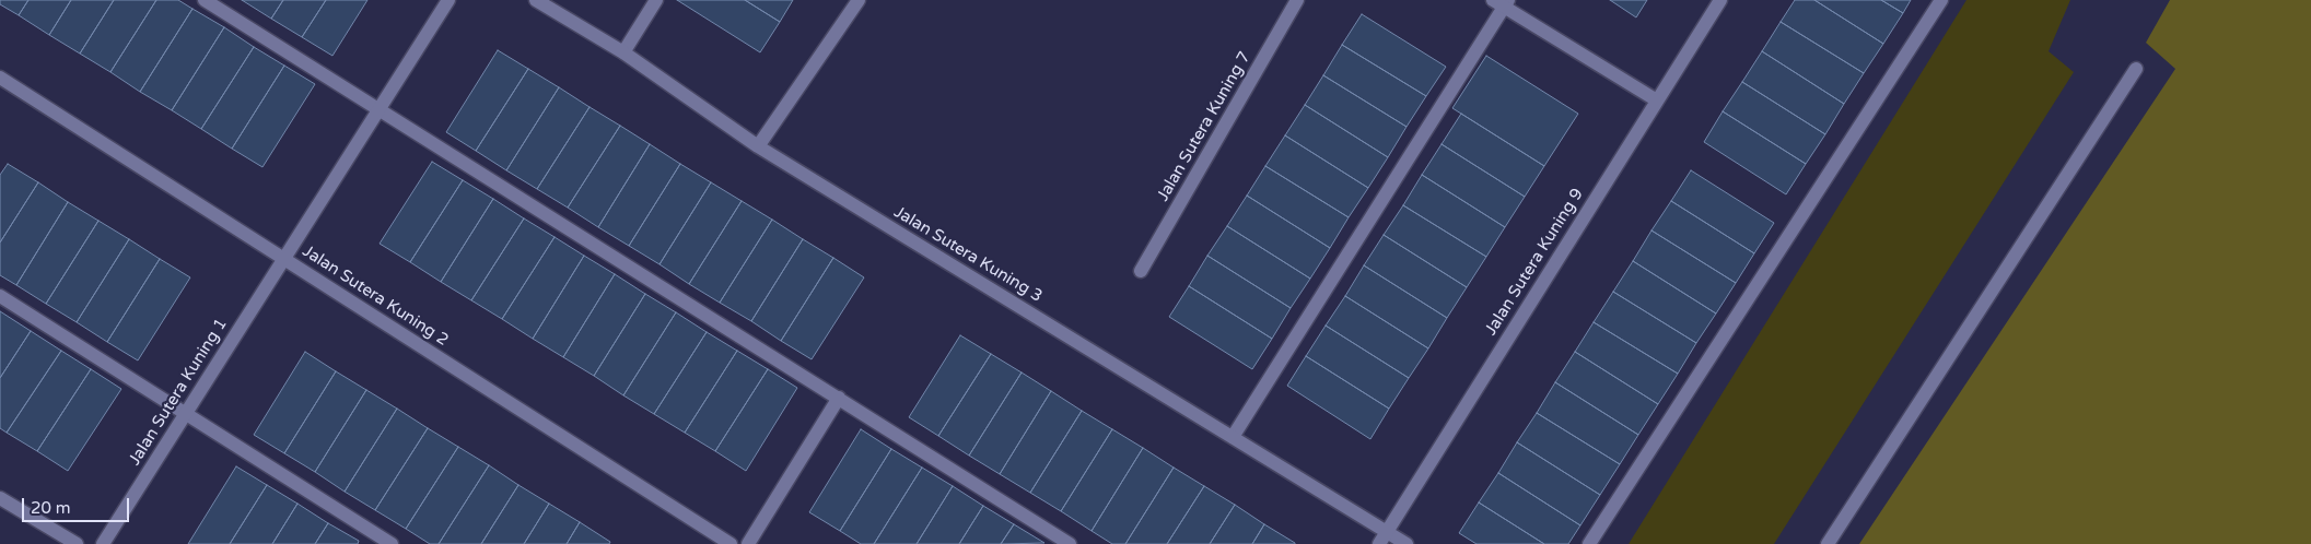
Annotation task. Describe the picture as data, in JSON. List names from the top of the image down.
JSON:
{
  "streets": {
    "street": [
      "Jalan Sutera Kuning 7",
      "Jalan Sutera Kuning 3",
      "Jalan Sutera Kuning 9",
      "Jalan Sutera Kuning 2",
      "Jalan Sutera Kuning 1"
    ]
  },
  "crossings": [
    ["Jalan Sutera Kuning 3", "Jalan Sutera Kuning 9"],
    ["Jalan Sutera Kuning 2", "Jalan Sutera Kuning 1"]
  ],
  "scale_bar": "20 m"
}
